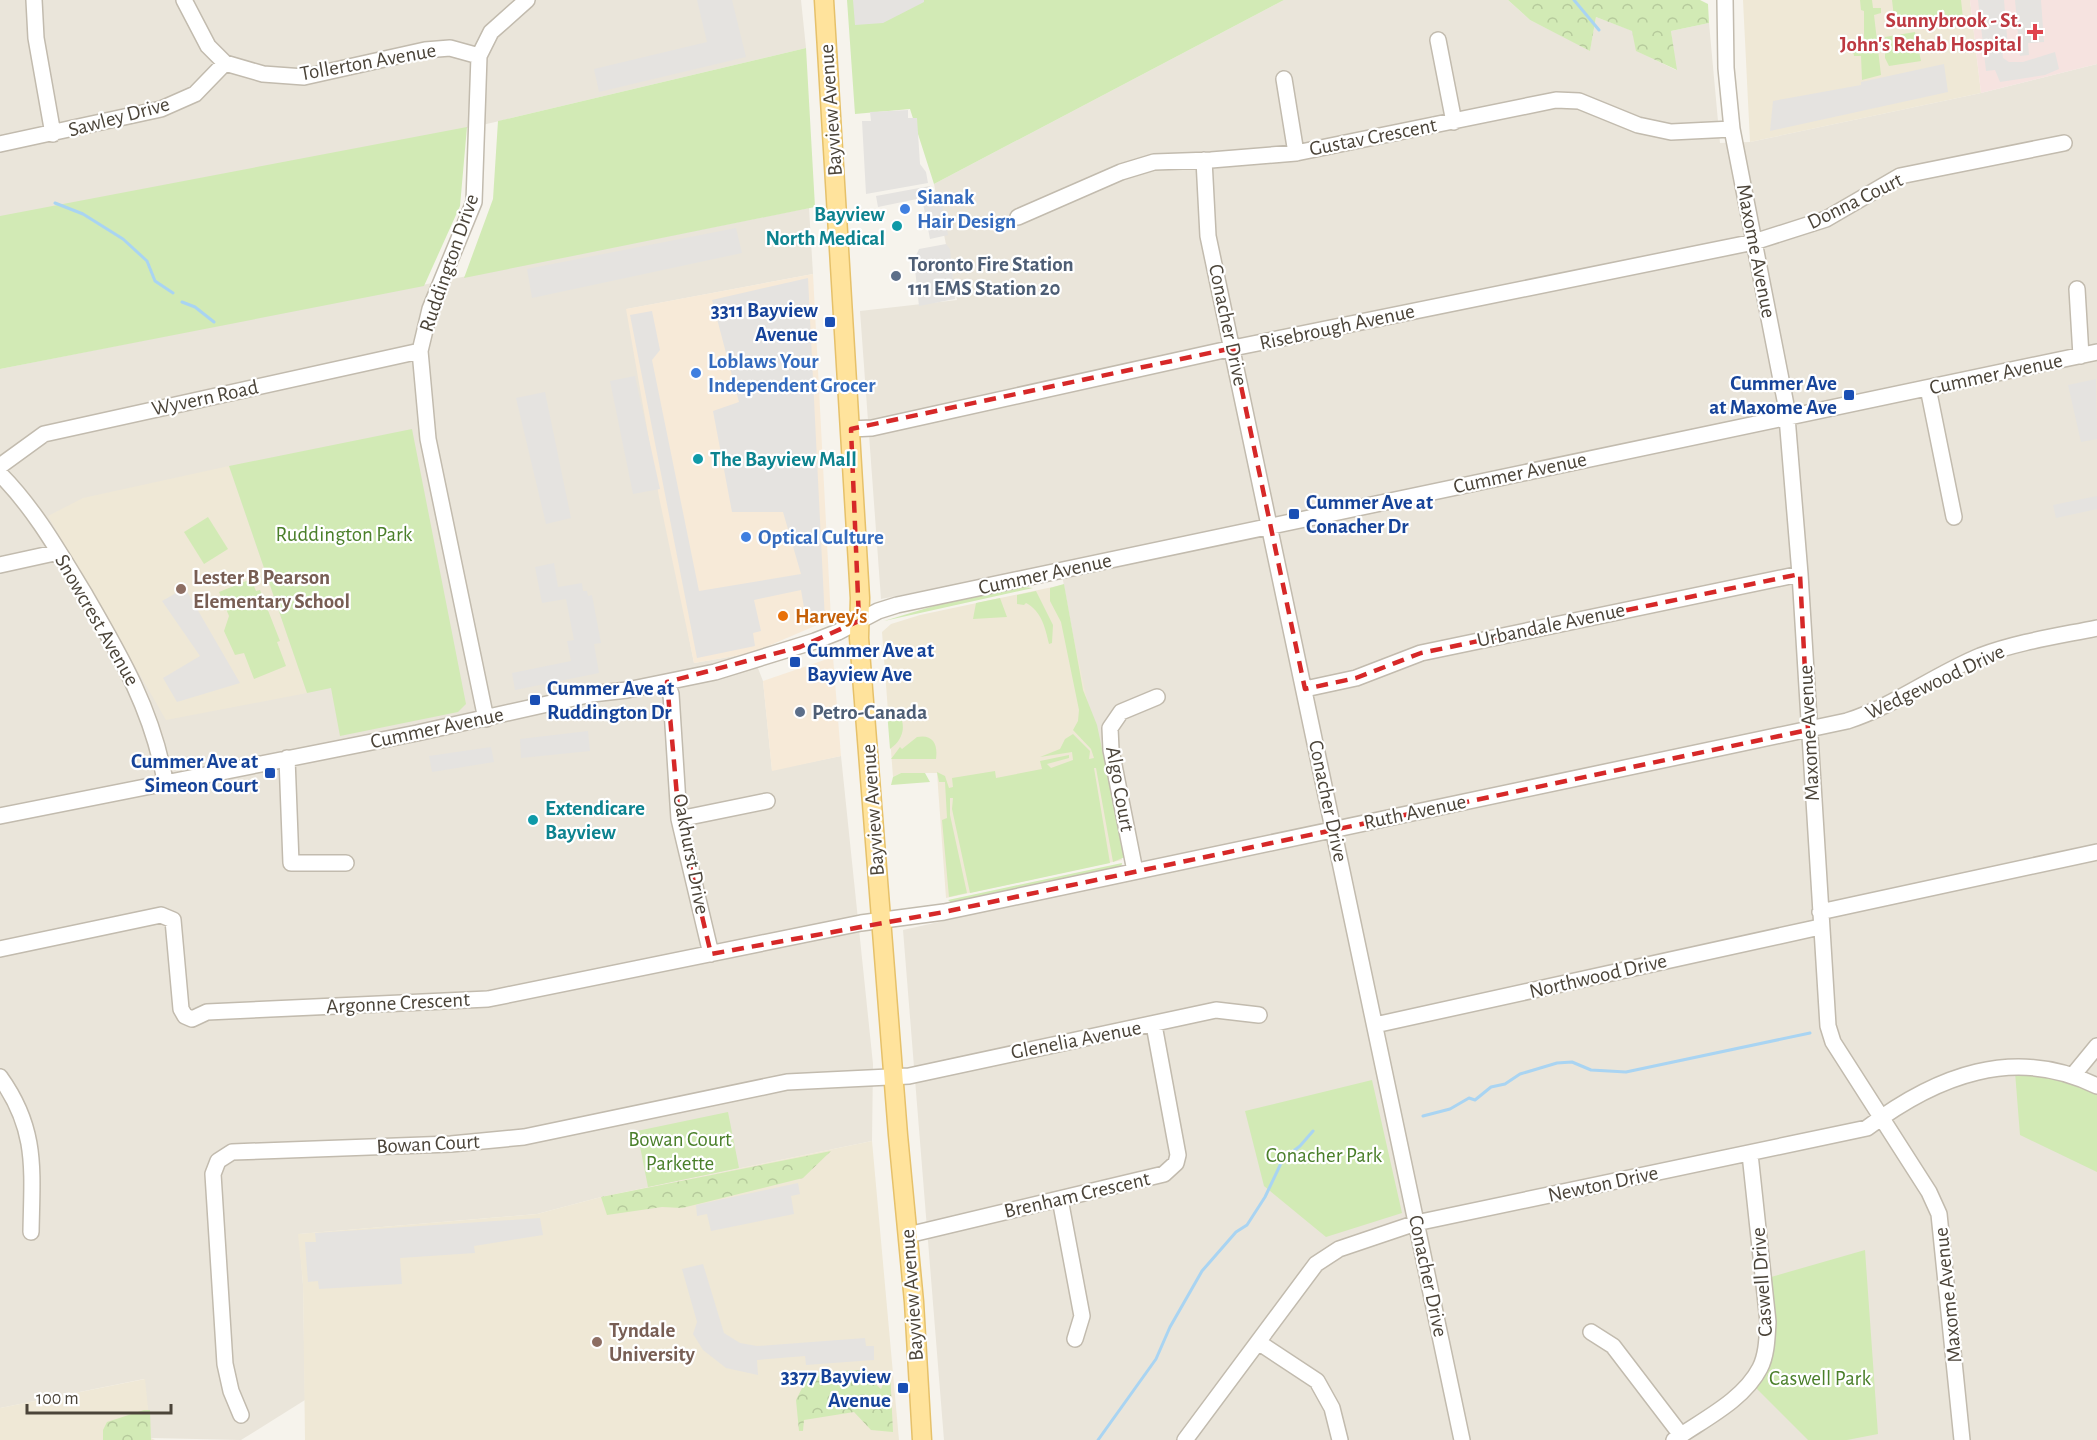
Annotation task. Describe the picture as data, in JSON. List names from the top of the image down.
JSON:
{
  "streets": {
    "main road": ["Bayview Avenue"],
    "street": [
      "Tollerton Avenue",
      "Sawley Drive",
      "Gustav Crescent",
      "Donna Court",
      "Maxome Avenue",
      "Ruddington Drive",
      "Conacher Drive",
      "Risebrough Avenue",
      "Cummer Avenue",
      "Wyvern Road",
      "Snowcrest Avenue",
      "Urbandale Avenue",
      "Wedgewood Drive",
      "Algo Court",
      "Ruth Avenue",
      "Oakhurst Drive",
      "Northwood Drive",
      "Argonne Crescent",
      "Glenelia Avenue",
      "Bowan Court",
      "Newton Drive",
      "Brenham Crescent",
      "Caswell Drive"
    ]
  },
  "crossings": [
    ["Tollerton Avenue", "Sawley Drive"],
    ["Tollerton Avenue", "Ruddington Drive"],
    ["Bayview Avenue", "Risebrough Avenue"],
    ["Bayview Avenue", "Cummer Avenue"],
    ["Bayview Avenue", "Ruth Avenue"],
    ["Bayview Avenue", "Argonne Crescent"],
    ["Bayview Avenue", "Glenelia Avenue"],
    ["Bayview Avenue", "Bowan Court"],
    ["Bayview Avenue", "Brenham Crescent"],
    ["Gustav Crescent", "Maxome Avenue"],
    ["Gustav Crescent", "Conacher Drive"],
    ["Donna Court", "Maxome Avenue"],
    ["Donna Court", "Risebrough Avenue"],
    ["Maxome Avenue", "Risebrough Avenue"],
    ["Maxome Avenue", "Cummer Avenue"],
    ["Maxome Avenue", "Urbandale Avenue"],
    ["Maxome Avenue", "Wedgewood Drive"],
    ["Maxome Avenue", "Ruth Avenue"],
    ["Maxome Avenue", "Northwood Drive"],
    ["Maxome Avenue", "Newton Drive"],
    ["Ruddington Drive", "Cummer Avenue"],
    ["Ruddington Drive", "Wyvern Road"],
    ["Conacher Drive", "Risebrough Avenue"],
    ["Conacher Drive", "Cummer Avenue"],
    ["Conacher Drive", "Urbandale Avenue"],
    ["Conacher Drive", "Ruth Avenue"],
    ["Conacher Drive", "Northwood Drive"],
    ["Conacher Drive", "Newton Drive"],
    ["Cummer Avenue", "Snowcrest Avenue"],
    ["Cummer Avenue", "Oakhurst Drive"],
    ["Wedgewood Drive", "Ruth Avenue"],
    ["Algo Court", "Ruth Avenue"],
    ["Ruth Avenue", "Argonne Crescent"],
    ["Oakhurst Drive", "Argonne Crescent"],
    ["Glenelia Avenue", "Bowan Court"],
    ["Glenelia Avenue", "Brenham Crescent"],
    ["Newton Drive", "Caswell Drive"]
  ],
  "parks": [
    "Ruddington Park",
    "Bowan Court Parkette",
    "Conacher Park",
    "Caswell Park"
  ],
  "places": {
    "health": ["Sunnybrook - St. John's Rehab Hospital"],
    "other": [
      "Sianak Hair Design",
      "Bayview North Medical",
      "Toronto Fire Station 111 EMS Station 20",
      "Loblaws Your Independent Grocer",
      "The Bayview Mall",
      "Optical Culture",
      "Lester B Pearson Elementary School",
      "Harvey's",
      "Petro-Canada",
      "Extendicare Bayview",
      "Tyndale University"
    ],
    "transit": [
      "3311 Bayview Avenue",
      "Cummer Ave at Maxome Ave",
      "Cummer Ave at Conacher Dr",
      "Cummer Ave at Bayview Ave",
      "Cummer Ave at Ruddington Dr",
      "Cummer Ave at Simeon Court",
      "3377 Bayview Avenue"
    ]
  },
  "scale_bar": "100 m"
}
